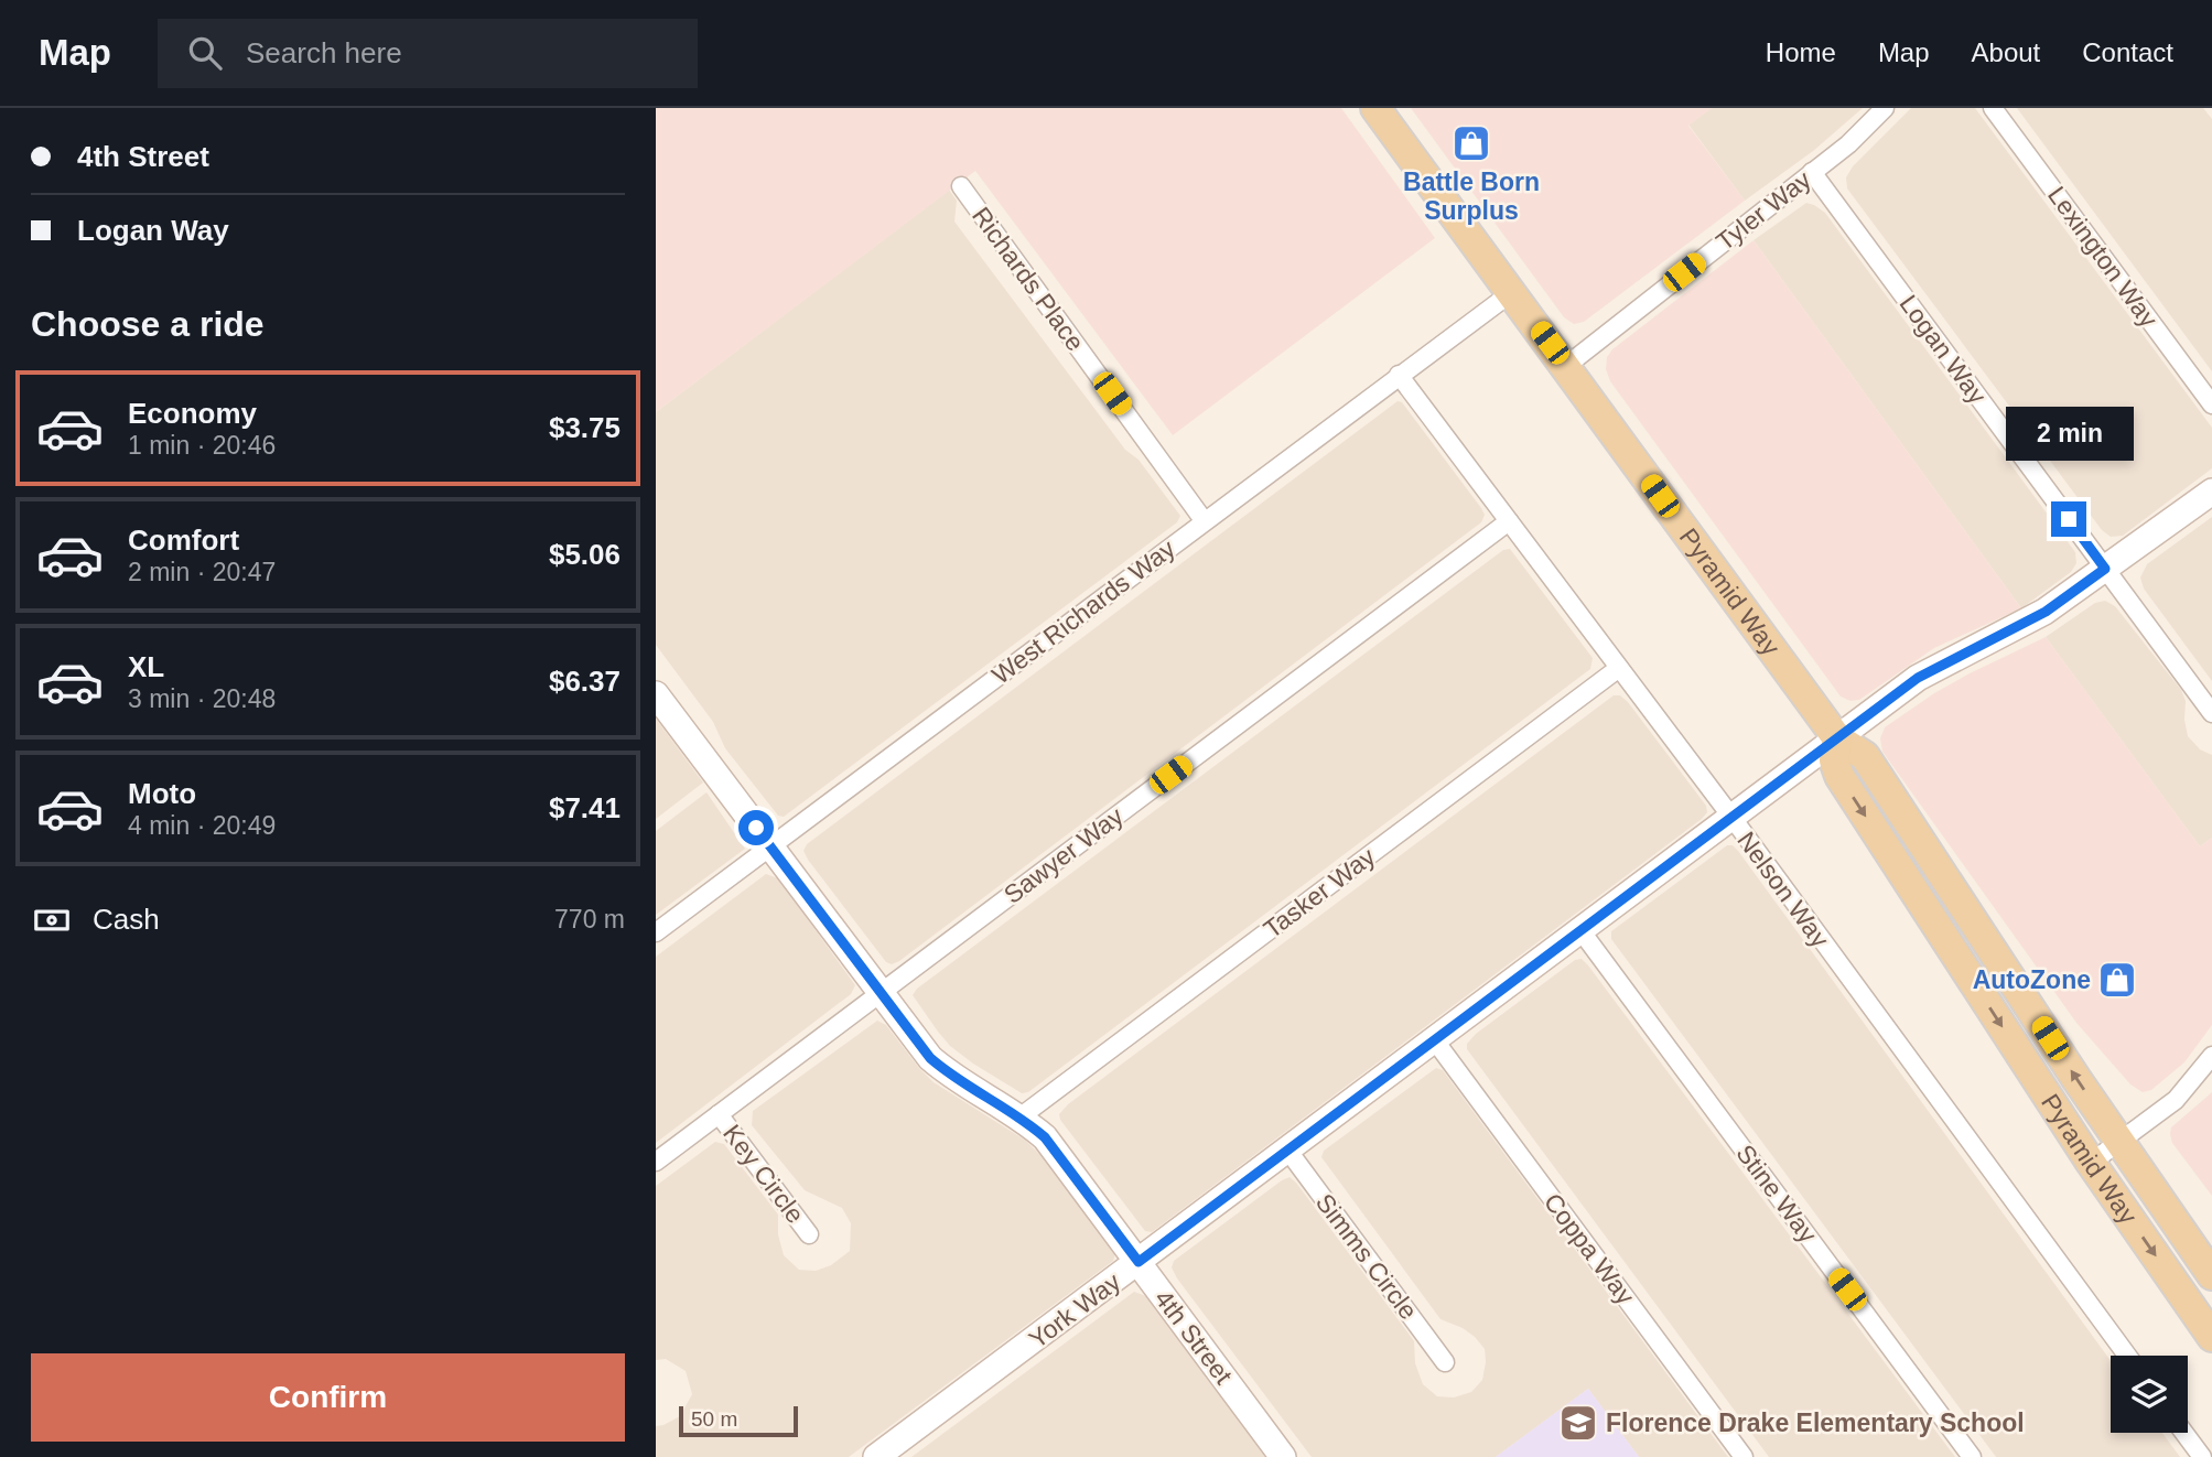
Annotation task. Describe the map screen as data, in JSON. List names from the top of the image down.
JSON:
{
  "streets": {
    "main road": ["Pyramid Way"],
    "street": [
      "Tyler Way",
      "Lexington Way",
      "Richards Place",
      "Logan Way",
      "West Richards Way",
      "Sawyer Way",
      "Nelson Way",
      "Tasker Way",
      "Key Circle",
      "Stine Way",
      "Coppa Way",
      "Simms Circle",
      "York Way",
      "4th Street"
    ]
  },
  "crossings": [
    ["Tyler Way", "Logan Way"],
    ["Tyler Way", "Pyramid Way"],
    ["Richards Place", "West Richards Way"],
    ["Logan Way", "York Way"],
    ["Pyramid Way", "West Richards Way"],
    ["Pyramid Way", "York Way"],
    ["West Richards Way", "Nelson Way"],
    ["West Richards Way", "4th Street"],
    ["Sawyer Way", "Nelson Way"],
    ["Sawyer Way", "Key Circle"],
    ["Sawyer Way", "4th Street"],
    ["Nelson Way", "Tasker Way"],
    ["Nelson Way", "York Way"],
    ["Tasker Way", "4th Street"],
    ["Stine Way", "York Way"],
    ["Coppa Way", "York Way"],
    ["Simms Circle", "York Way"],
    ["York Way", "4th Street"]
  ],
  "places": {
    "shop": ["Battle Born Surplus", "AutoZone"],
    "school or university": ["Florence Drake Elementary School"]
  },
  "scale_bar": "50 m",
  "page": {
    "header": "Map",
    "search": "Search here",
    "nav": [
      "Home",
      "Map",
      "About",
      "Contact"
    ],
    "banner": ["4th Street", "Logan Way"],
    "heading": "Choose a ride",
    "list": [
      {
        "name": "Economy",
        "note": "1 min · 20:46",
        "value": "$3.75"
      },
      {
        "name": "Comfort",
        "note": "2 min · 20:47",
        "value": "$5.06"
      },
      {
        "name": "XL",
        "note": "3 min · 20:48",
        "value": "$6.37"
      },
      {
        "name": "Moto",
        "note": "4 min · 20:49",
        "value": "$7.41"
      }
    ],
    "bubble": "2 min",
    "pay": ["Cash", "770 m"],
    "buttons": "Confirm",
    "scale": "50 m"
  }
}
